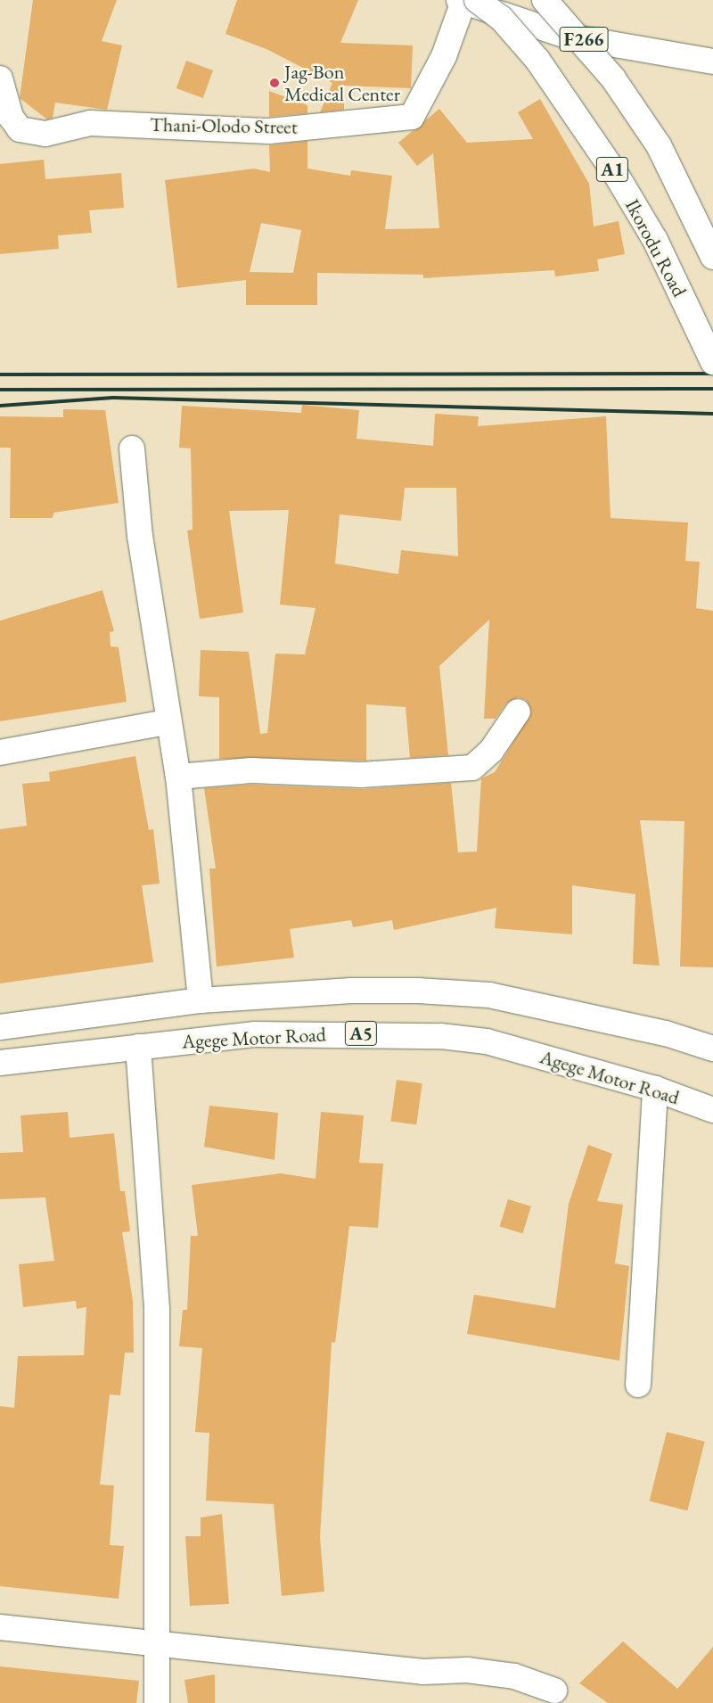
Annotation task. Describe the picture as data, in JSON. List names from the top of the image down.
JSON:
{
  "streets": {
    "main road": [
      "F266",
      "Thani-Olodo Street",
      "A1",
      "Ikorodu Road",
      "A5",
      "Agege Motor Road"
    ]
  },
  "crossings": [
    ["F266", "Thani-Olodo Street"],
    ["F266", "Ikorodu Road"],
    ["Thani-Olodo Street", "Ikorodu Road"]
  ],
  "places": ["Jag-Bon Medical Center"]
}
